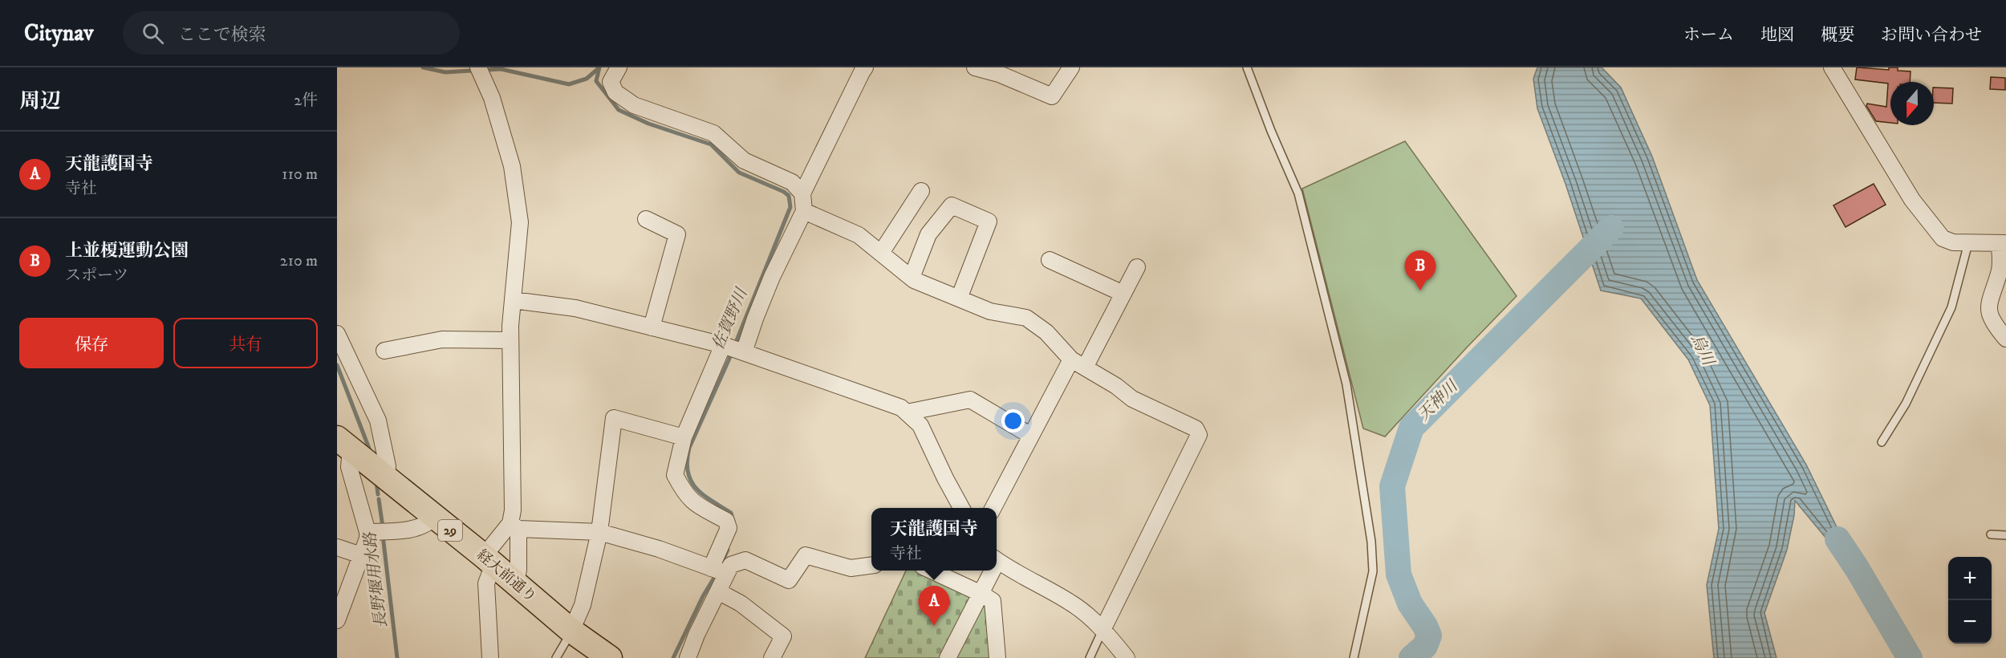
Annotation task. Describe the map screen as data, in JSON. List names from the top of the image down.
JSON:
{
  "streets": {
    "main road": ["29", "経大前通り"]
  },
  "water": [
    "佐賀野川",
    "烏川",
    "天神川",
    "長野堰用水路"
  ],
  "north": "bottom",
  "page": {
    "header": "Citynav",
    "search": "ここで検索",
    "nav": [
      "ホーム",
      "地図",
      "概要",
      "お問い合わせ"
    ],
    "heading": ["周辺", "2件"],
    "list": [
      {
        "mark": "A",
        "name": "天龍護国寺",
        "note": "寺社",
        "value": "110 m"
      },
      {
        "mark": "B",
        "name": "上並榎運動公園",
        "note": "スポーツ",
        "value": "210 m"
      }
    ],
    "pins": ["B", "A"],
    "buttons": ["保存", "共有"],
    "popup": ["天龍護国寺", "寺社"],
    "map_buttons": ["+", "−"]
  }
}
